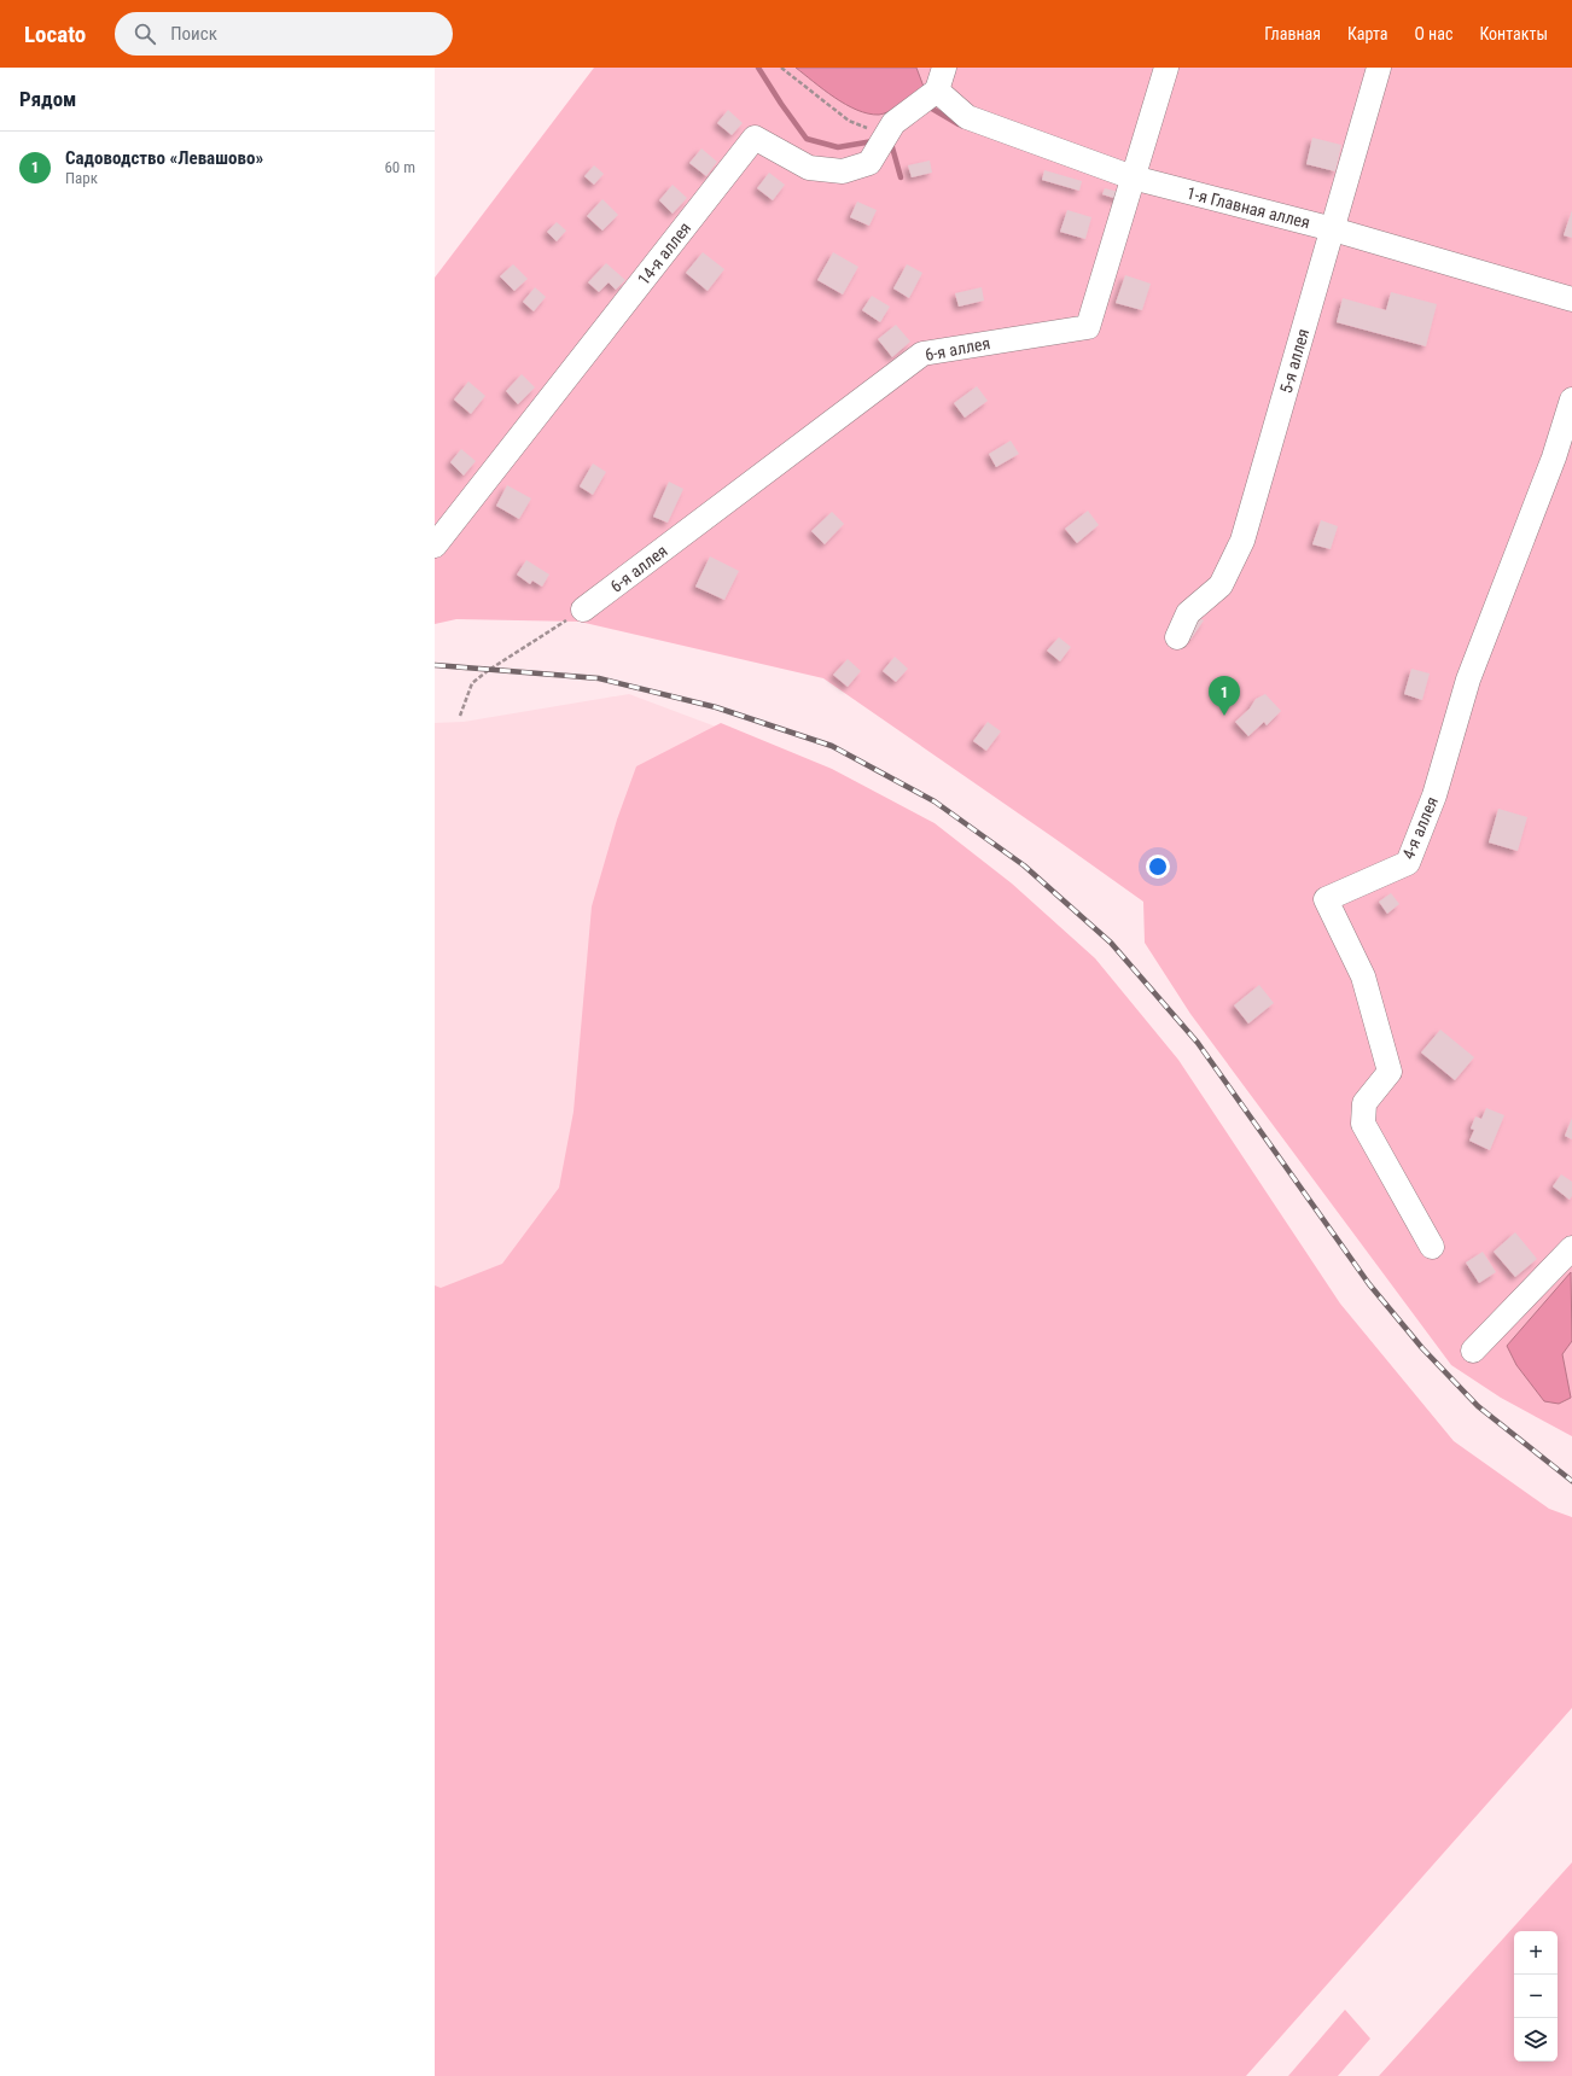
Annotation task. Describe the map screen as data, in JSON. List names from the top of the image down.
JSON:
{
  "streets": {
    "street": [
      "1-я Главная аллея",
      "14-я аллея",
      "6-я аллея",
      "5-я аллея",
      "4-я аллея"
    ]
  },
  "crossings": [
    ["1-я Главная аллея", "14-я аллея"],
    ["1-я Главная аллея", "6-я аллея"],
    ["1-я Главная аллея", "5-я аллея"]
  ],
  "page": {
    "header": "Locato",
    "search": "Поиск",
    "nav": [
      "Главная",
      "Карта",
      "О нас",
      "Контакты"
    ],
    "heading": "Рядом",
    "list": [
      {
        "mark": "1",
        "name": "Садоводство «Левашово»",
        "note": "Парк",
        "value": "60 m"
      }
    ],
    "pins": "1",
    "map_buttons": ["+", "−"]
  }
}
